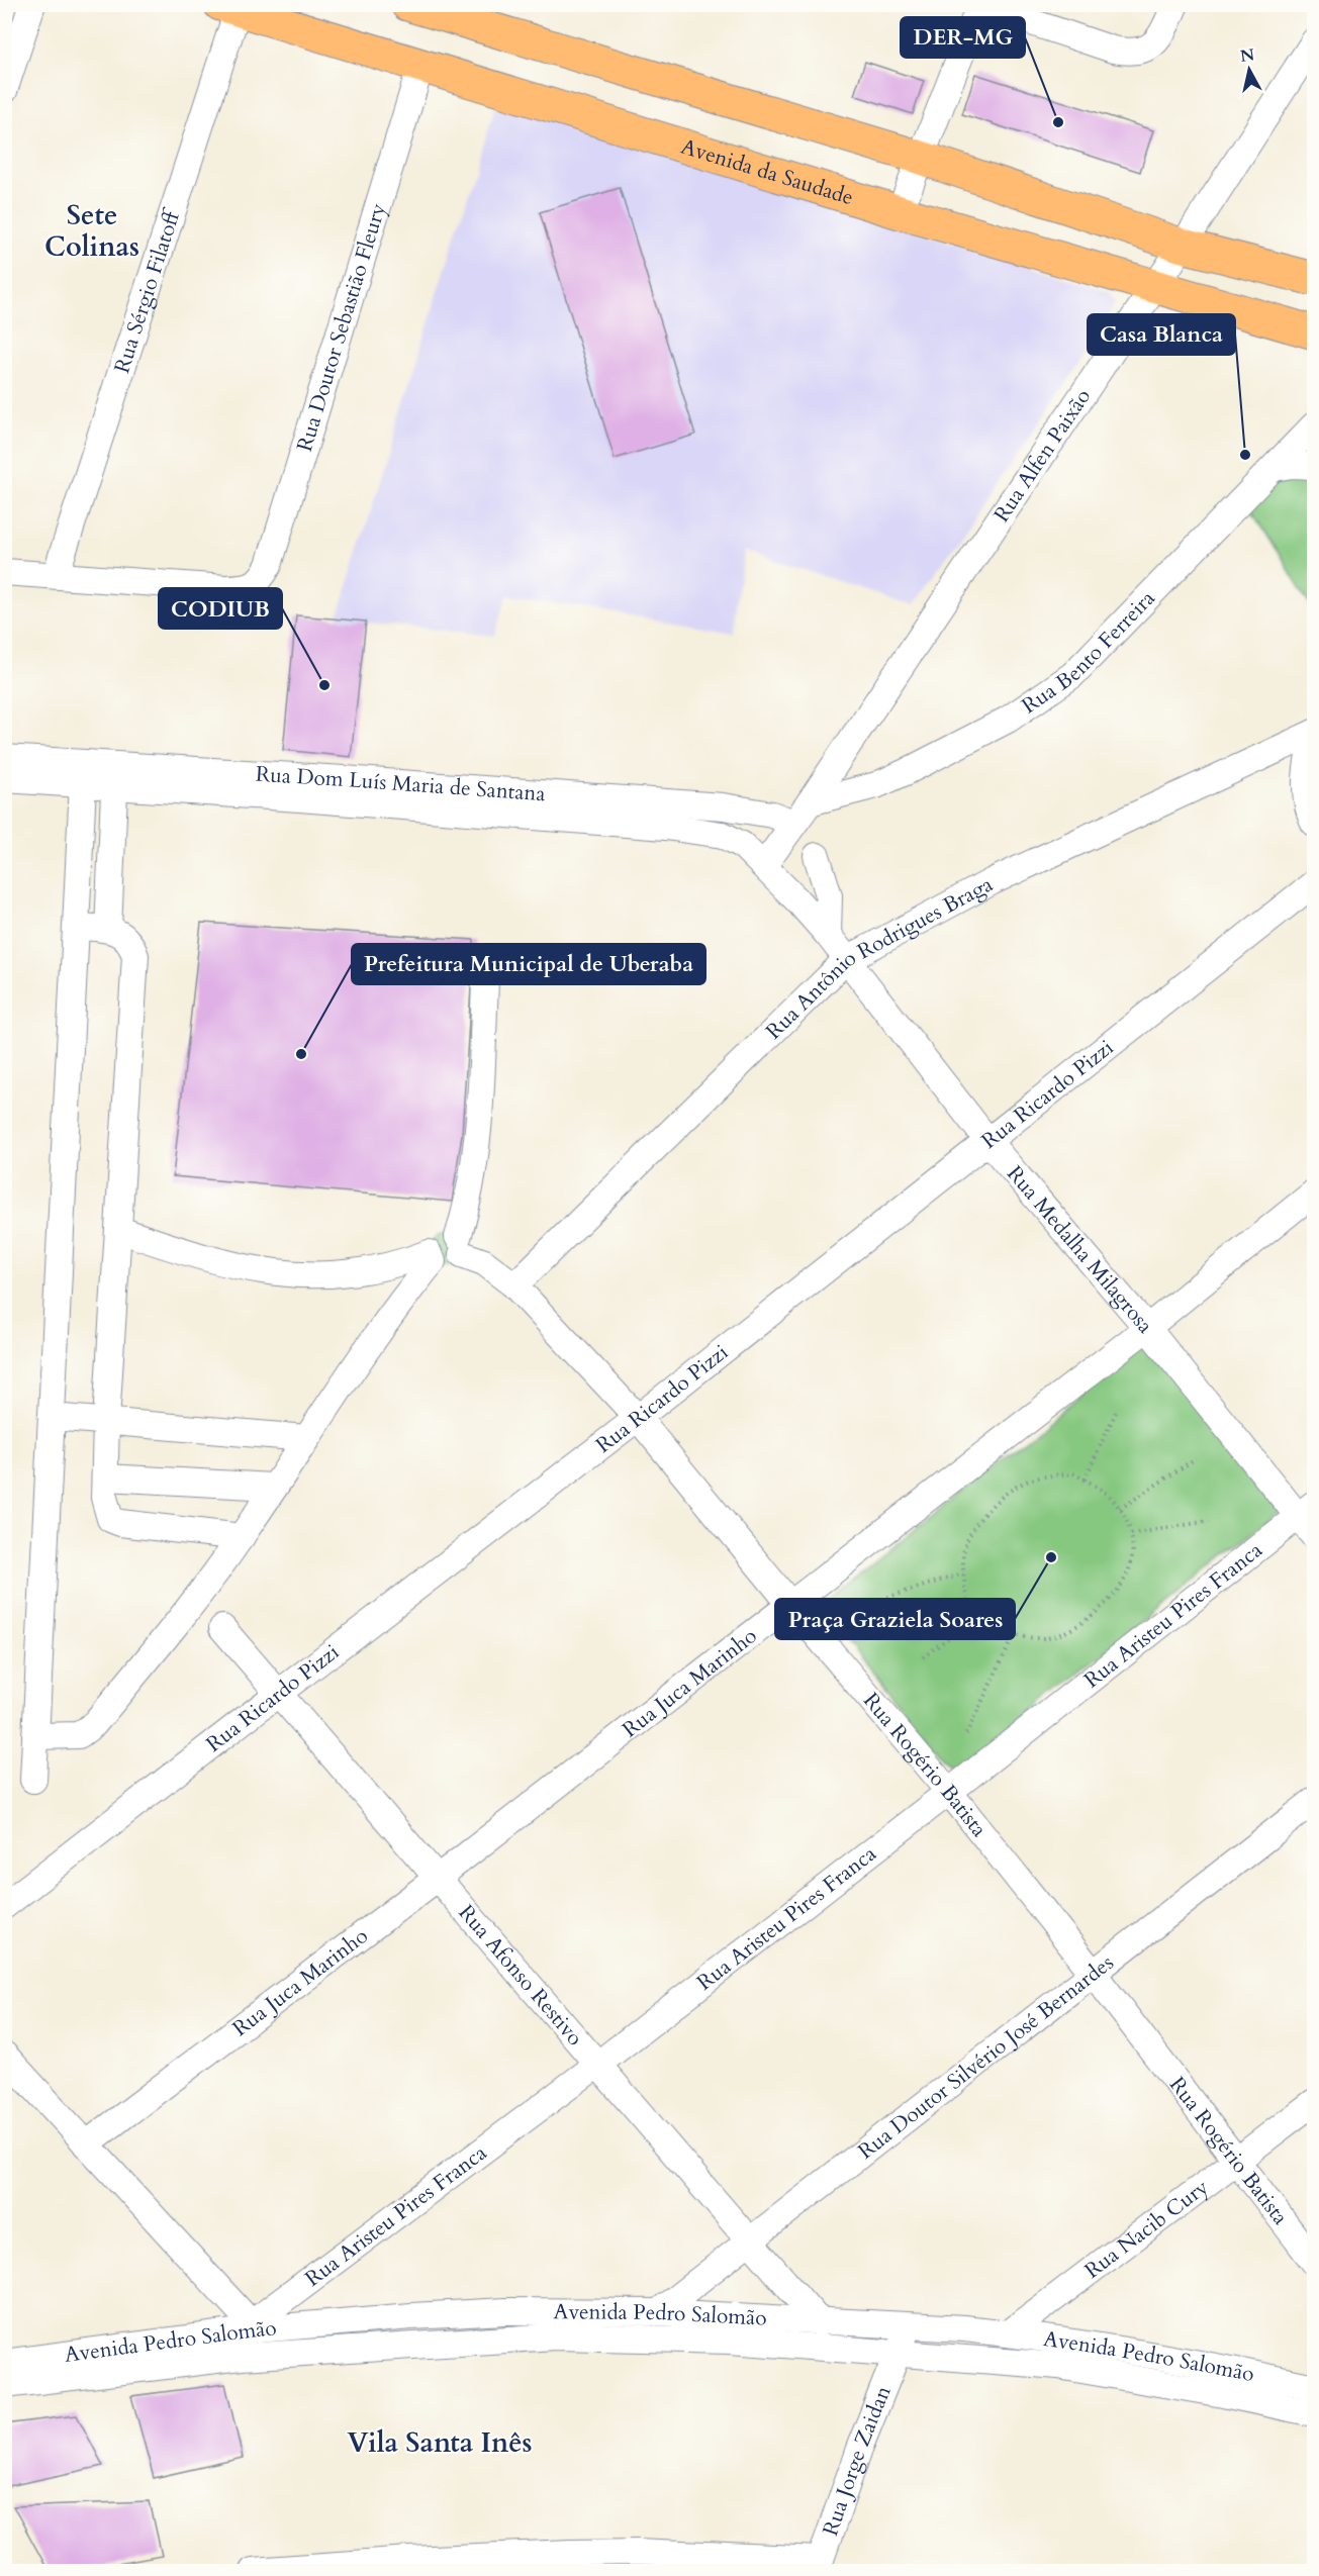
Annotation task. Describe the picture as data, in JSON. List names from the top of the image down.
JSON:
{
  "streets": {
    "main road": ["Avenida da Saudade"],
    "street": [
      "Rua Sérgio Filatoff",
      "Rua Doutor Sebastião Fleury",
      "Rua Alfen Paixão",
      "Rua Bento Ferreira",
      "Rua Dom Luís Maria de Santana",
      "Rua Antônio Rodrigues Braga",
      "Rua Ricardo Pizzi",
      "Rua Medalha Milagrosa",
      "Rua Aristeu Pires Franca",
      "Rua Juca Marinho",
      "Rua Rogério Batista",
      "Rua Afonso Restivo",
      "Rua Doutor Silvério José Bernardes",
      "Rua Nacib Cury",
      "Avenida Pedro Salomão",
      "Rua Jorge Zaidan"
    ]
  },
  "crossings": [
    ["Avenida da Saudade", "Rua Sérgio Filatoff"],
    ["Avenida da Saudade", "Rua Doutor Sebastião Fleury"],
    ["Avenida da Saudade", "Rua Alfen Paixão"],
    ["Rua Sérgio Filatoff", "Rua Doutor Sebastião Fleury"],
    ["Rua Alfen Paixão", "Rua Bento Ferreira"],
    ["Rua Alfen Paixão", "Rua Dom Luís Maria de Santana"],
    ["Rua Dom Luís Maria de Santana", "Rua Medalha Milagrosa"],
    ["Rua Antônio Rodrigues Braga", "Rua Medalha Milagrosa"],
    ["Rua Antônio Rodrigues Braga", "Rua Rogério Batista"],
    ["Rua Ricardo Pizzi", "Rua Medalha Milagrosa"],
    ["Rua Ricardo Pizzi", "Rua Rogério Batista"],
    ["Rua Ricardo Pizzi", "Rua Afonso Restivo"],
    ["Rua Medalha Milagrosa", "Rua Aristeu Pires Franca"],
    ["Rua Medalha Milagrosa", "Rua Juca Marinho"],
    ["Rua Aristeu Pires Franca", "Rua Rogério Batista"],
    ["Rua Aristeu Pires Franca", "Rua Afonso Restivo"],
    ["Rua Aristeu Pires Franca", "Avenida Pedro Salomão"],
    ["Rua Juca Marinho", "Rua Rogério Batista"],
    ["Rua Juca Marinho", "Rua Afonso Restivo"],
    ["Rua Rogério Batista", "Rua Doutor Silvério José Bernardes"],
    ["Rua Rogério Batista", "Rua Nacib Cury"],
    ["Rua Afonso Restivo", "Rua Doutor Silvério José Bernardes"],
    ["Rua Afonso Restivo", "Avenida Pedro Salomão"],
    ["Rua Doutor Silvério José Bernardes", "Avenida Pedro Salomão"],
    ["Rua Nacib Cury", "Avenida Pedro Salomão"],
    ["Avenida Pedro Salomão", "Rua Jorge Zaidan"]
  ],
  "districts": ["Sete Colinas", "Vila Santa Inês"],
  "places": [
    "DER-MG",
    "Casa Blanca",
    "CODIUB",
    "Prefeitura Municipal de Uberaba",
    "Praça Graziela Soares"
  ],
  "north": "top"
}
